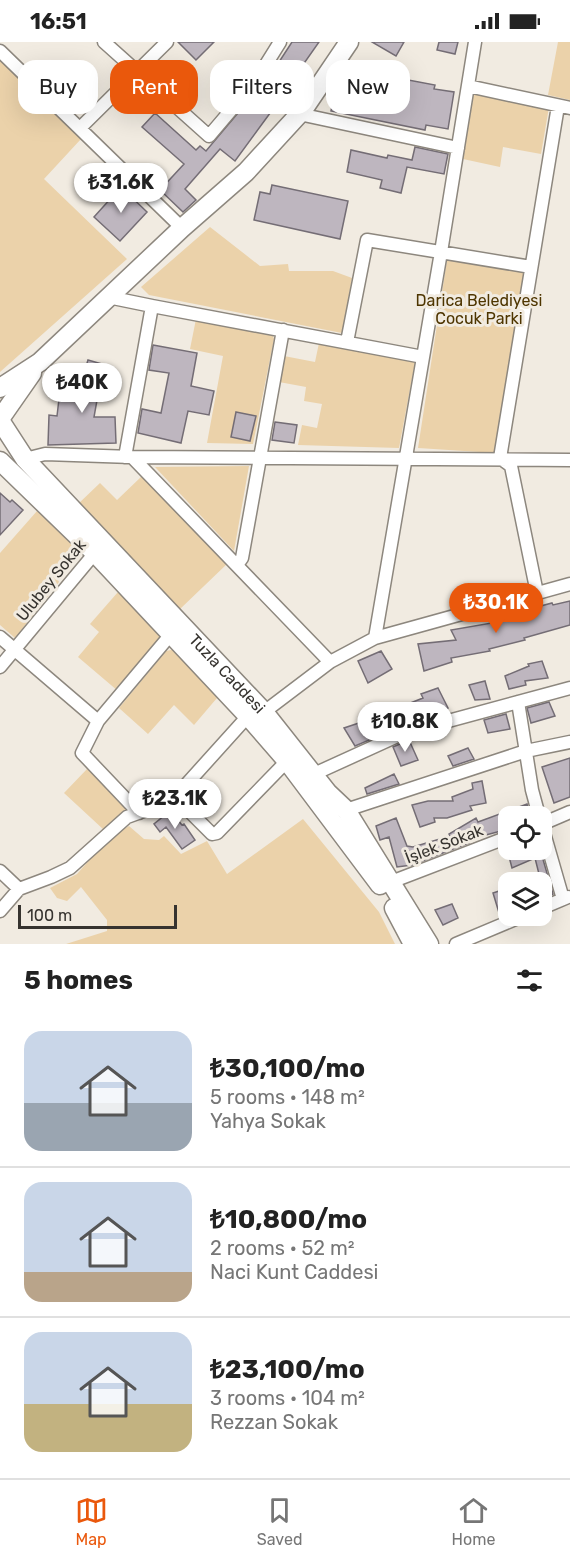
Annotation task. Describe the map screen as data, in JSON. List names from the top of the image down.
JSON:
{
  "streets": {
    "main road": ["Tuzla Caddesi"],
    "street": ["Ulubey Sokak", "İşlek Sokak"]
  },
  "crossings": [
    ["Ulubey Sokak", "Tuzla Caddesi"],
    ["Tuzla Caddesi", "İşlek Sokak"]
  ],
  "parks": ["Darica Belediyesi Cocuk Parki"],
  "scale_bar": "100 m",
  "page": {
    "status": "16:51",
    "chip": [
      "Buy",
      "Rent",
      "Filters",
      "New"
    ],
    "price": [
      "₺31.6K",
      "₺40K",
      "₺30.1K",
      "₺10.8K",
      "₺23.1K"
    ],
    "scale": "100 m",
    "heading": "5 homes",
    "list": [
      {
        "name": "₺30,100/mo",
        "note": "5 rooms · 148 m² · Yahya Sokak"
      },
      {
        "name": "₺10,800/mo",
        "note": "2 rooms · 52 m² · Naci Kunt Caddesi"
      },
      {
        "name": "₺23,100/mo",
        "note": "3 rooms · 104 m² · Rezzan Sokak"
      }
    ],
    "tabs": ["Map", "Saved", "Home"]
  }
}
